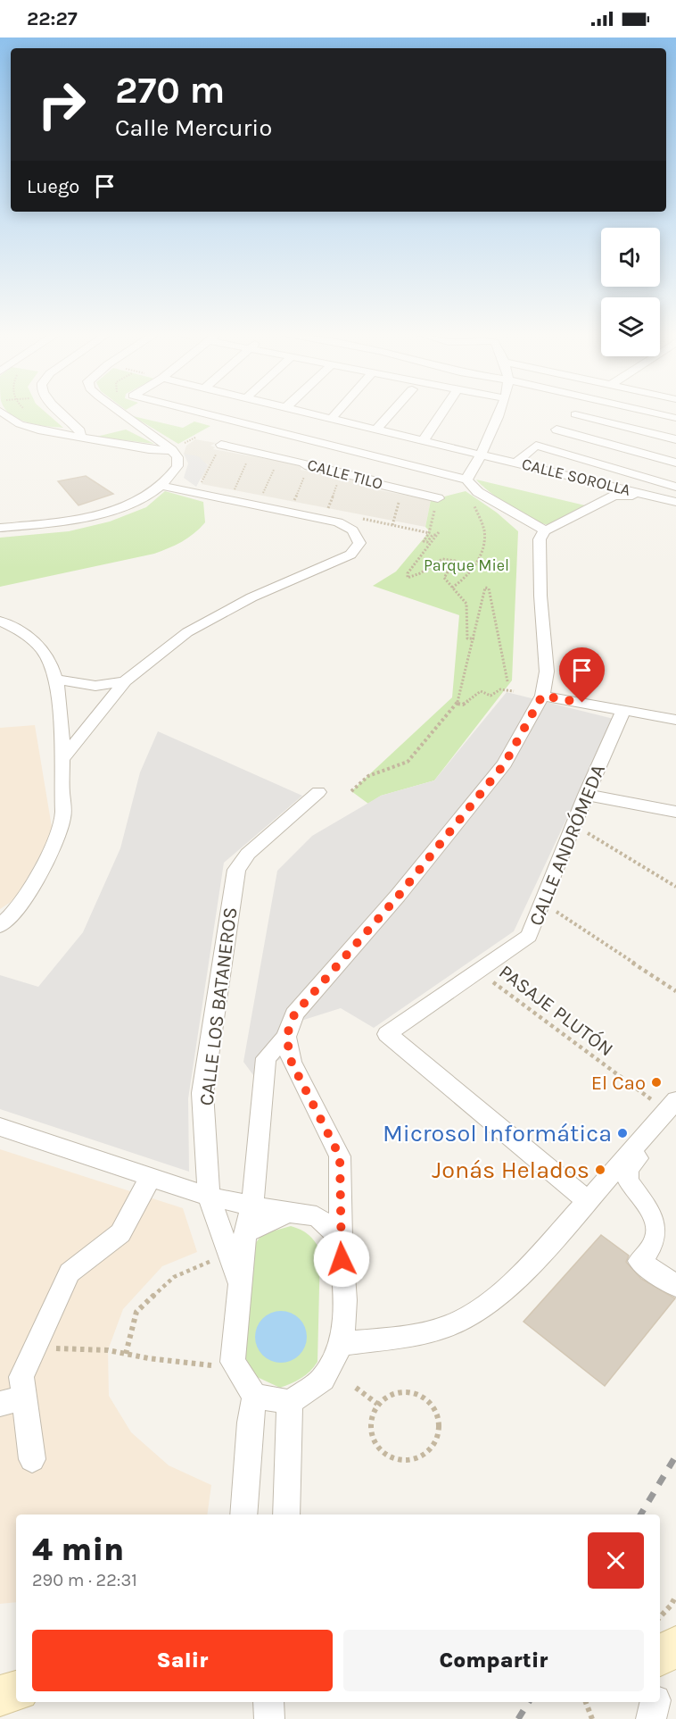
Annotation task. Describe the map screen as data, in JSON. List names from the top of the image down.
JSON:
{
  "streets": {
    "street": [
      "CALLE TILO",
      "CALLE SOROLLA",
      "CALLE ANDRÓMEDA",
      "CALLE LOS BATANEROS"
    ],
    "path": ["PASAJE PLUTÓN"]
  },
  "crossings": [
    ["CALLE ANDRÓMEDA", "PASAJE PLUTÓN"]
  ],
  "parks": ["Parque Miel"],
  "places": ["El Cao", "Microsol Informática", "Jonás Helados"],
  "page": {
    "status": "22:27",
    "turn": ["270 m", "Calle Mercurio"],
    "then": "Luego",
    "heading": ["4 min", "290 m · 22:31"],
    "buttons": ["Salir", "Compartir"]
  }
}
